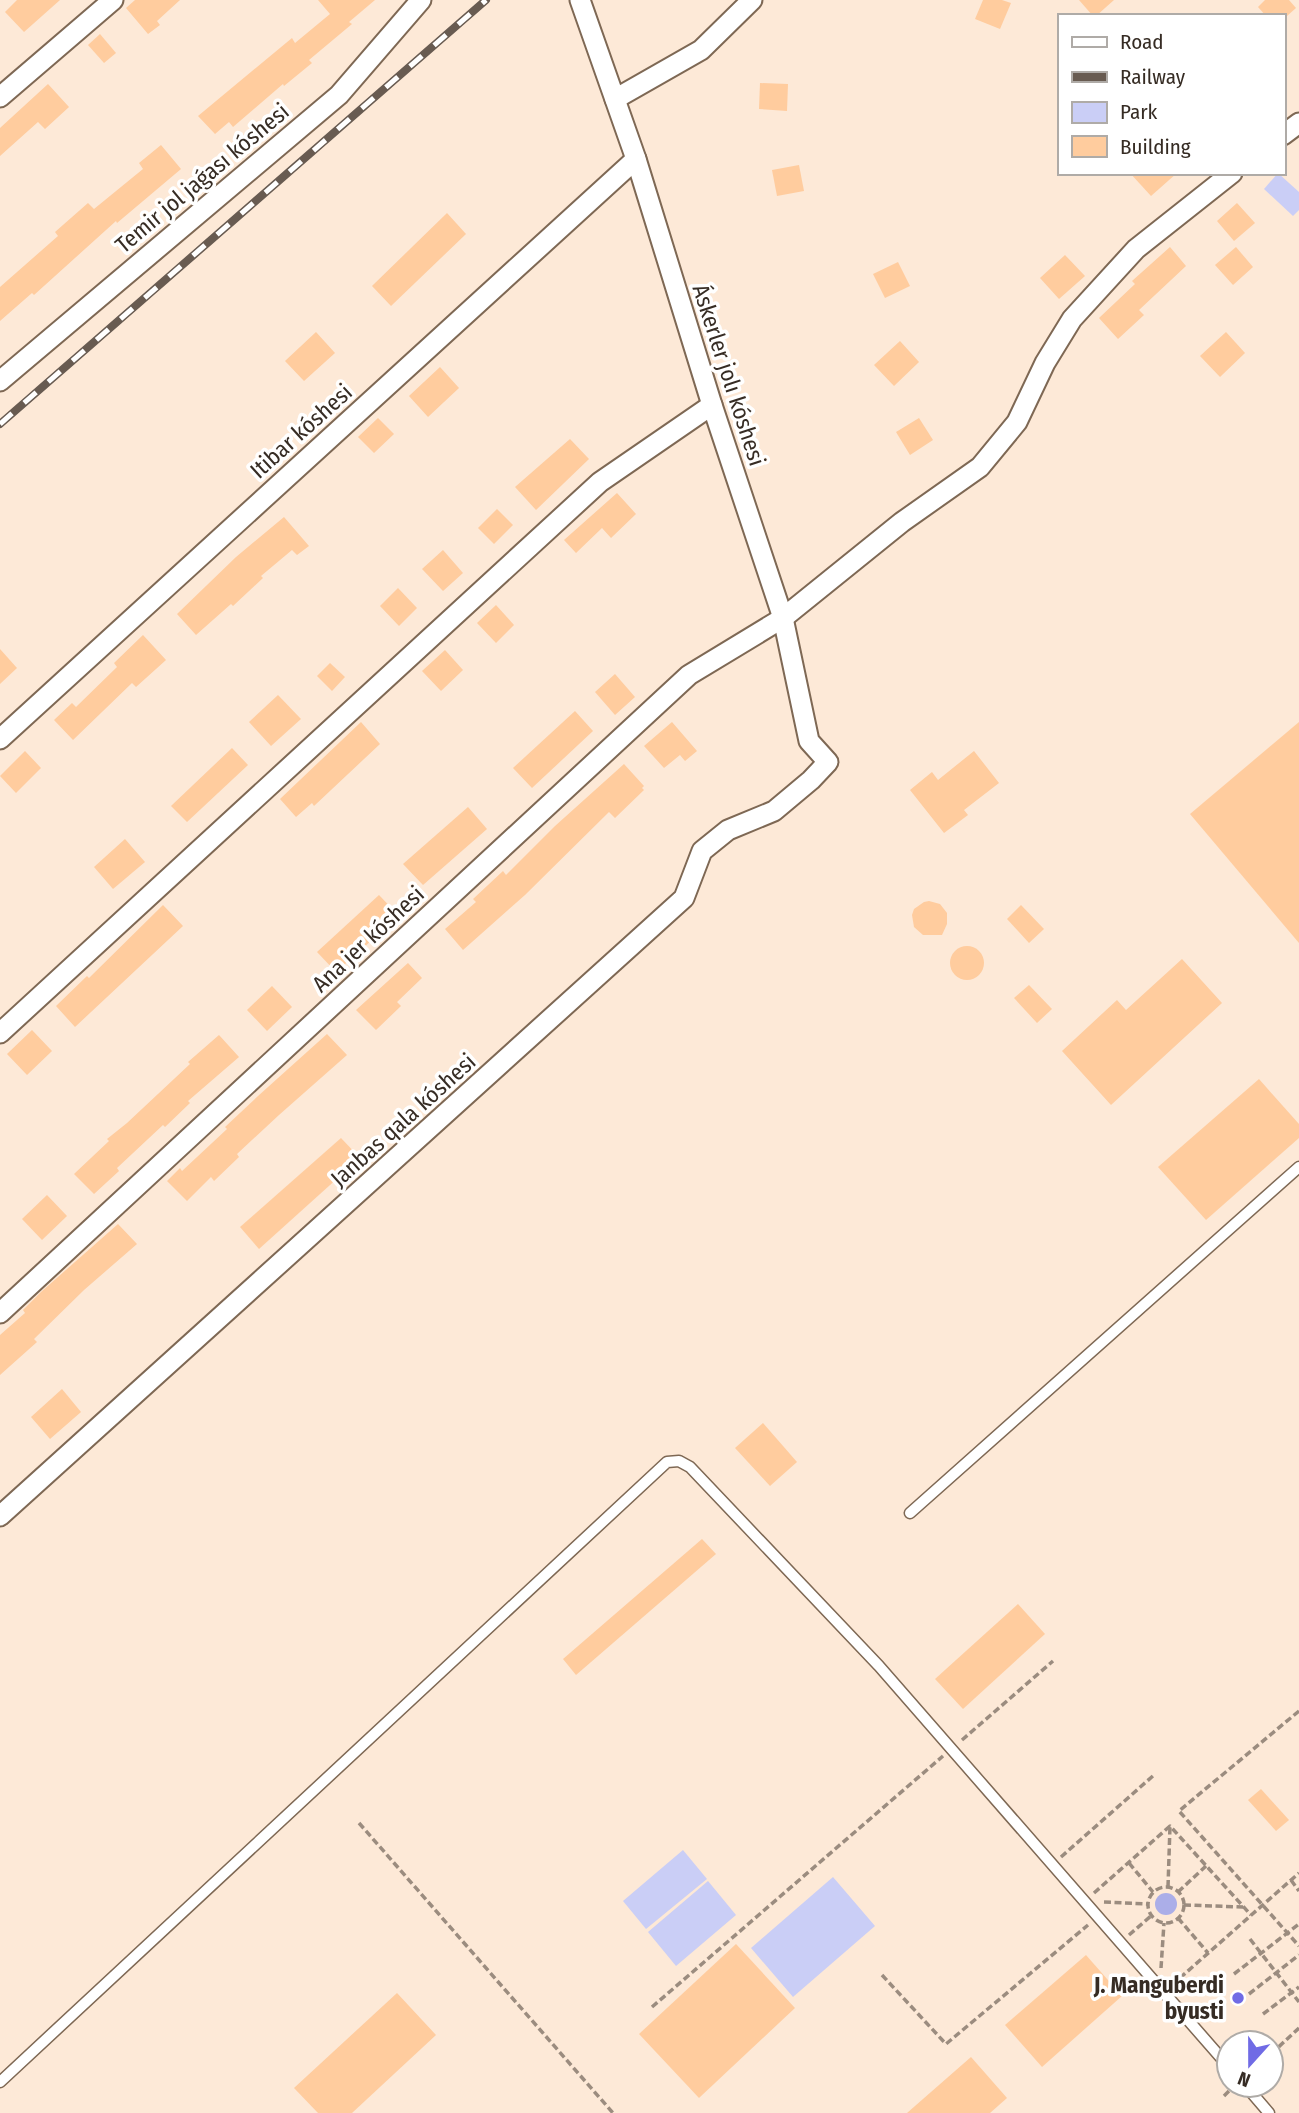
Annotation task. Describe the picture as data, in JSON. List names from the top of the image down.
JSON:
{
  "streets": {
    "street": [
      "Temir jol jaǵası kóshesi",
      "Áskerler jolı kóshesi",
      "Itibar kóshesi",
      "Ana jer kóshesi",
      "Janbas qala kóshesi"
    ]
  },
  "crossings": [
    ["Áskerler jolı kóshesi", "Itibar kóshesi"],
    ["Áskerler jolı kóshesi", "Ana jer kóshesi"],
    ["Áskerler jolı kóshesi", "Janbas qala kóshesi"]
  ],
  "places": ["J. Manguberdi byusti"],
  "legend": [
    "Road",
    "Railway",
    "Park",
    "Building"
  ],
  "north": "bottom"
}
